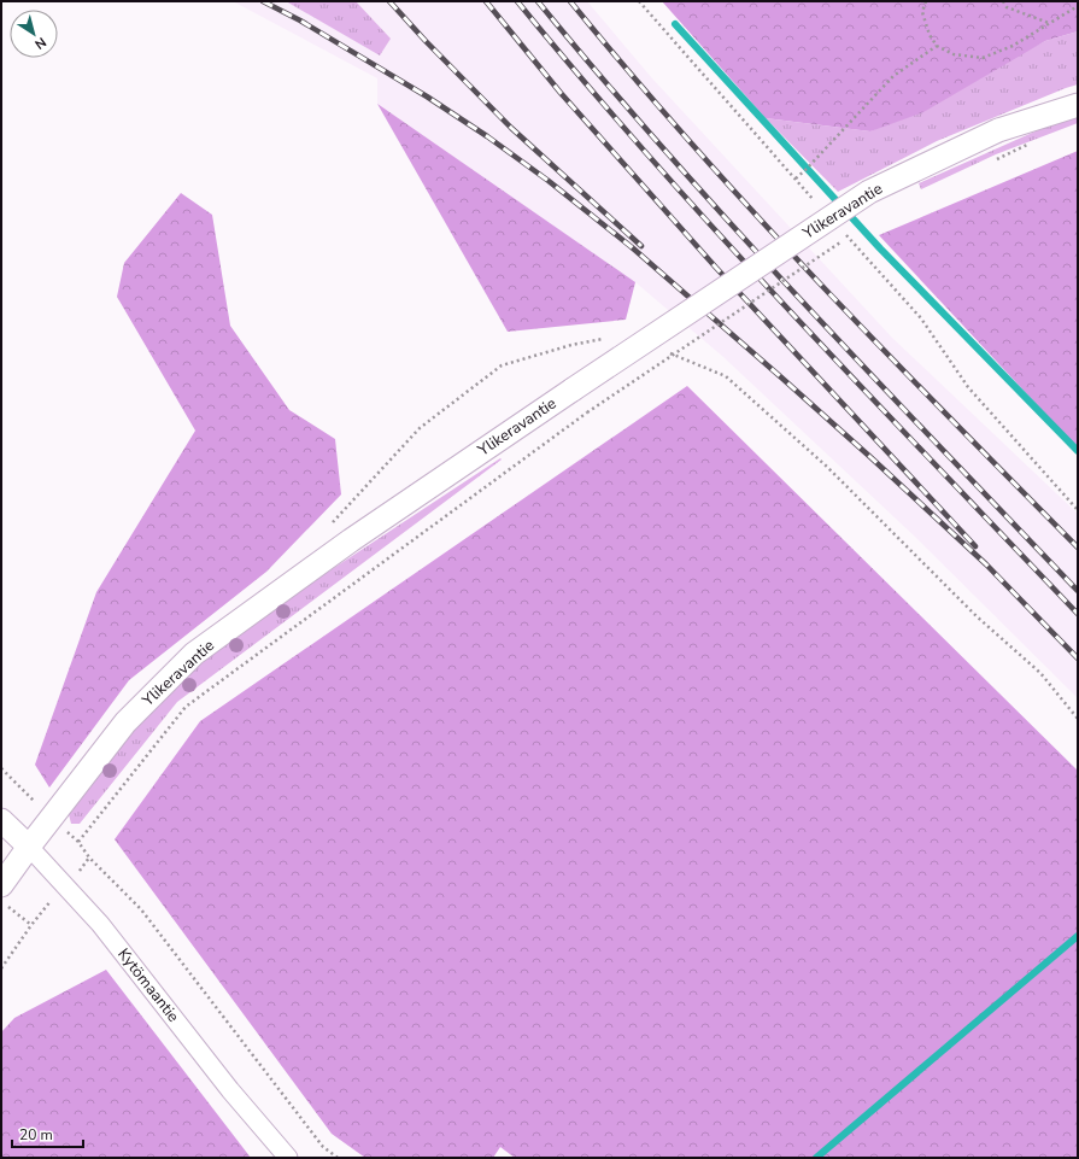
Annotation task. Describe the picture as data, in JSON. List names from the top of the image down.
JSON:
{
  "streets": {
    "street": ["Ylikeravantie", "Kytömaantie"]
  },
  "crossings": [
    ["Ylikeravantie", "Kytömaantie"]
  ],
  "scale_bar": "20 m",
  "north": "bottom right"
}
